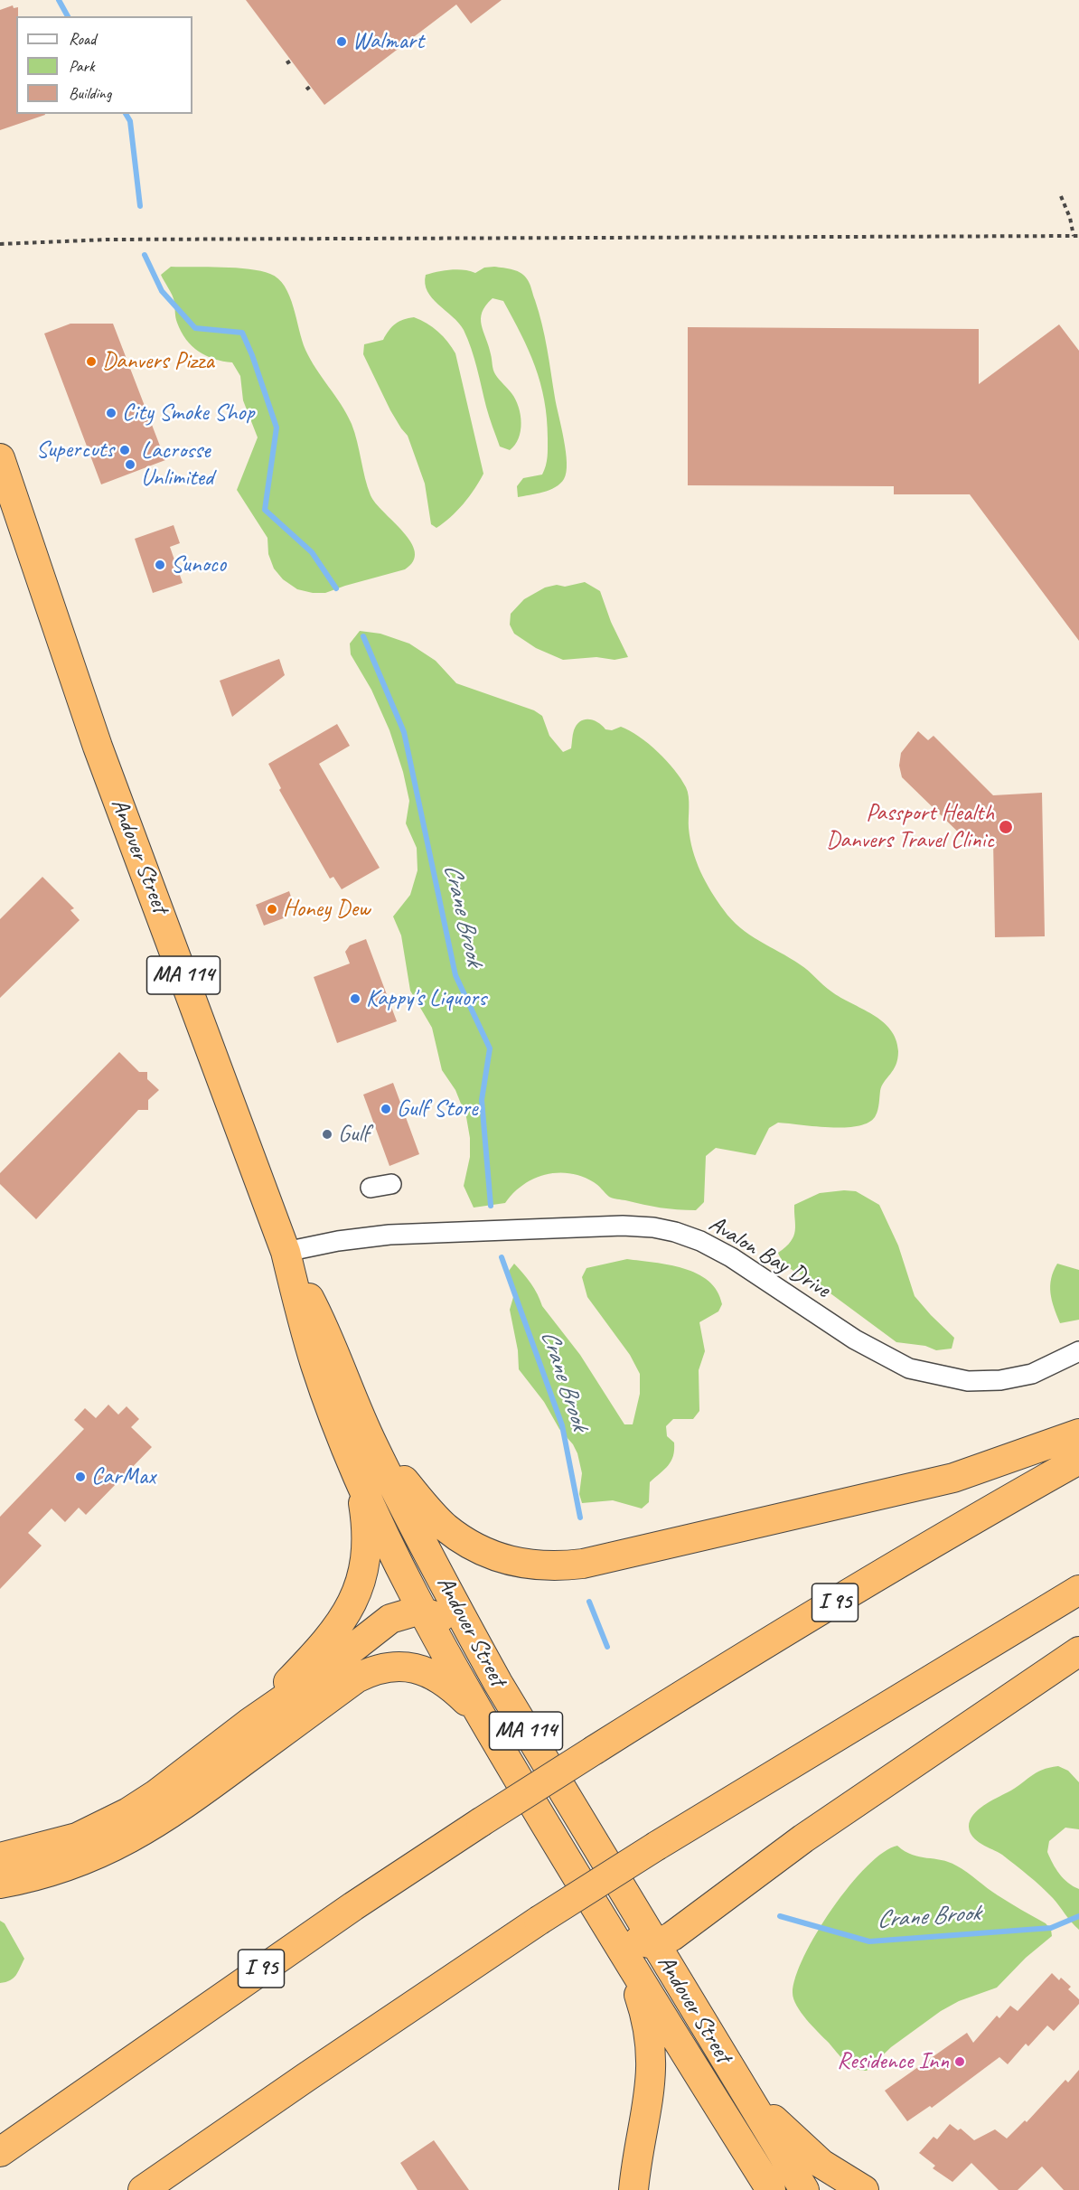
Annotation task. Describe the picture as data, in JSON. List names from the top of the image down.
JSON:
{
  "streets": {
    "highway": ["Andover Street", "MA 114", "I 95"],
    "street": ["Avalon Bay Drive"]
  },
  "crossings": [
    ["Andover Street", "Avalon Bay Drive"]
  ],
  "water": ["Crane Brook"],
  "places": [
    "Walmart",
    "Danvers Pizza",
    "City Smoke Shop",
    "Supercuts",
    "Lacrosse Unlimited",
    "Sunoco",
    "Passport Health Danvers Travel Clinic",
    "Honey Dew",
    "Kappy's Liquors",
    "Gulf Store",
    "Gulf",
    "CarMax",
    "Residence Inn"
  ],
  "legend": ["Road", "Park", "Building"]
}
